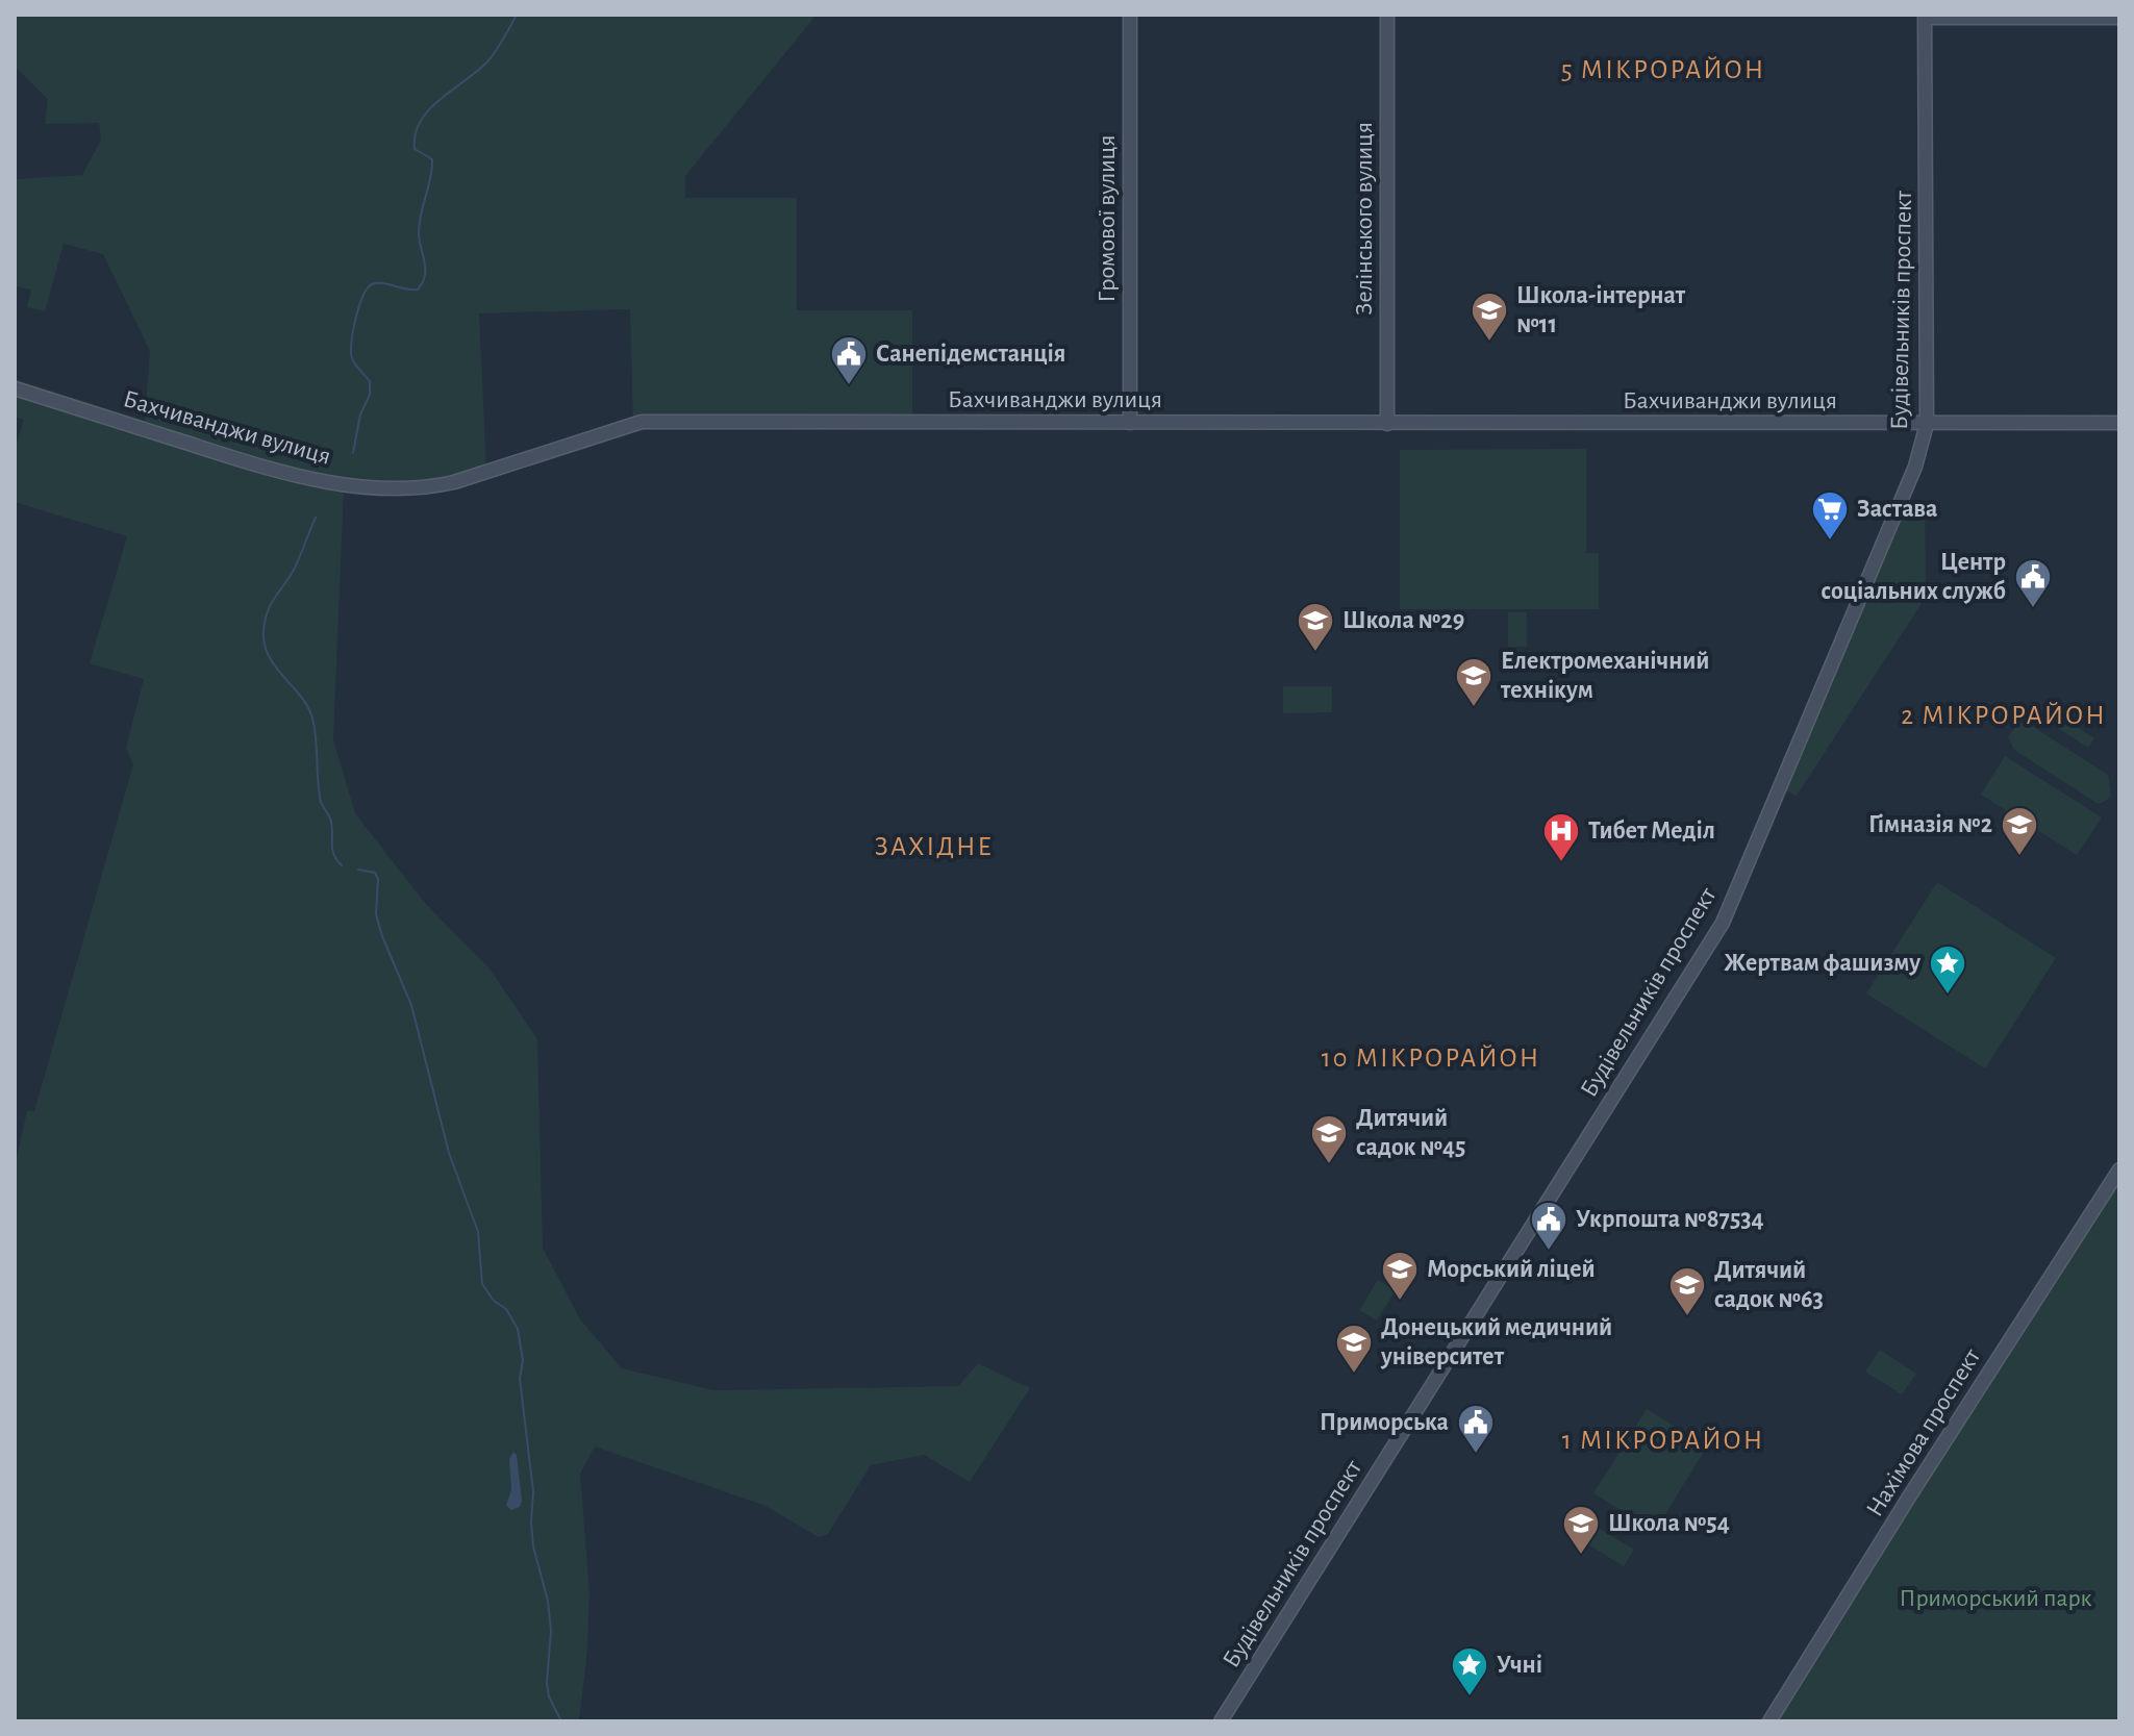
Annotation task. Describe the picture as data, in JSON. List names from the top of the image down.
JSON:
{
  "streets": {
    "street": [
      "Громової вулиця",
      "Зелінського вулиця",
      "Будівельників проспект",
      "Бахчиванджи вулиця",
      "Нахімова проспект"
    ]
  },
  "crossings": [
    ["Громової вулиця", "Бахчиванджи вулиця"],
    ["Зелінського вулиця", "Бахчиванджи вулиця"],
    ["Будівельників проспект", "Бахчиванджи вулиця"]
  ],
  "districts": [
    "5 МІКРОРАЙОН",
    "2 МІКРОРАЙОН",
    "ЗАХІДНЕ",
    "10 МІКРОРАЙОН",
    "1 МІКРОРАЙОН"
  ],
  "parks": ["Приморський парк"],
  "places": {
    "school or university": [
      "Школа-інтернат №11",
      "Школа №29",
      "Електромеханічний технікум",
      "Гімназія №2",
      "Дитячий садок №45",
      "Морський ліцей",
      "Дитячий садок №63",
      "Донецький медичний університет",
      "Школа №54"
    ],
    "public building": [
      "Санепідемстанція",
      "Центр соціальних служб",
      "Укрпошта №87534",
      "Приморська"
    ],
    "supermarket": ["Застава"],
    "hospital": ["Тибет Меділ"],
    "place": ["Жертвам фашизму", "Учні"]
  }
}
